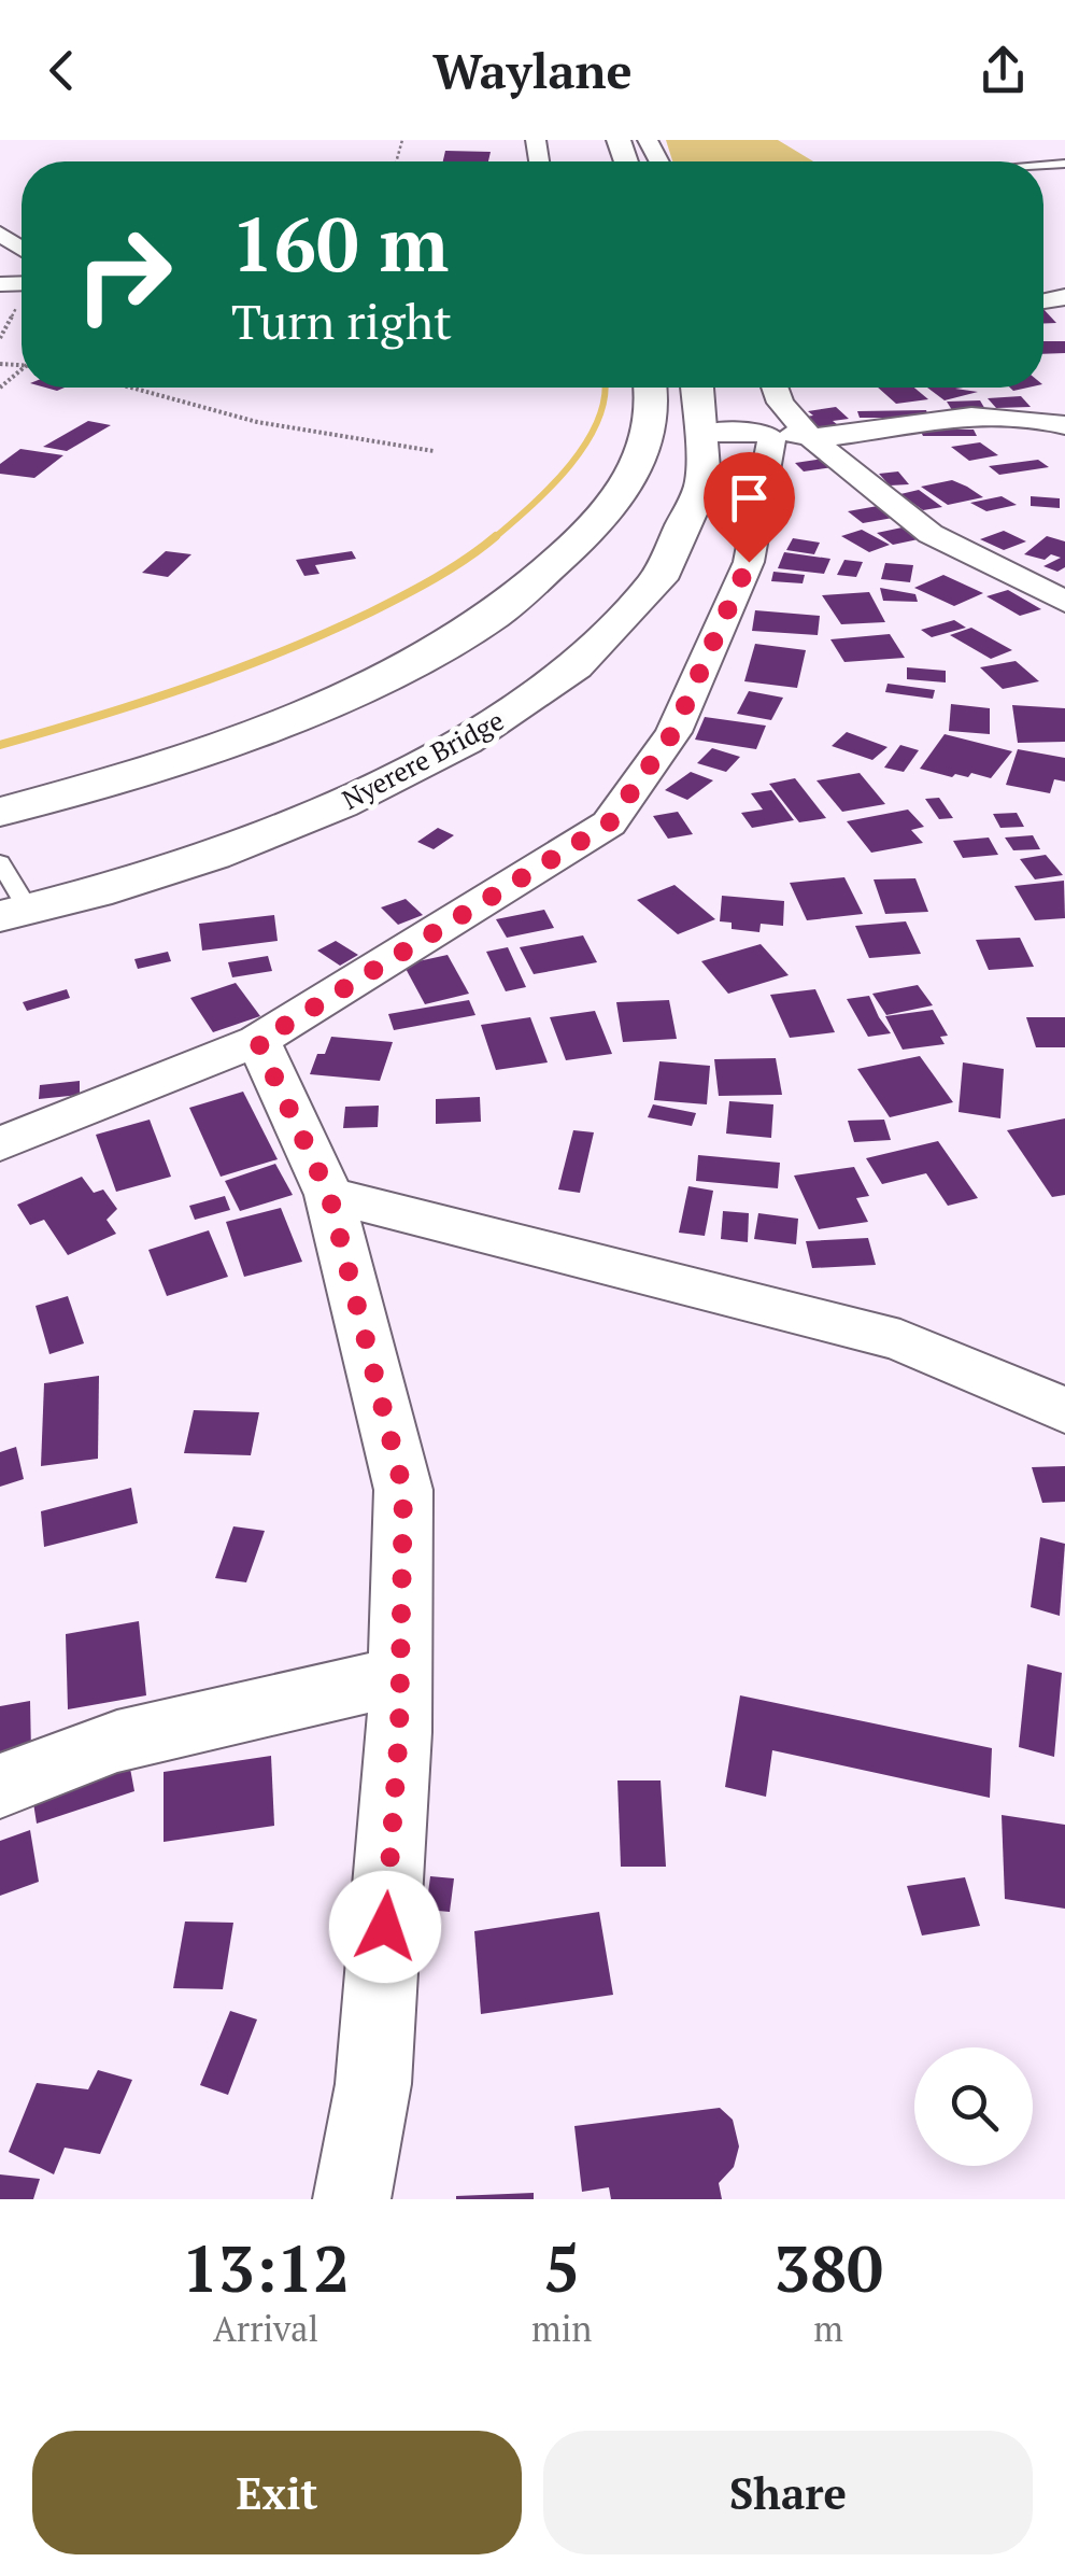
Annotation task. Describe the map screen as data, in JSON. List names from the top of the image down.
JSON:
{
  "streets": {
    "main road": ["Nyerere Bridge"]
  },
  "page": {
    "header": "Waylane",
    "turn": ["160 m", "Turn right"],
    "eta": [
      "13:12",
      "Arrival",
      "5",
      "min",
      "380",
      "m"
    ],
    "buttons": ["Exit", "Share"]
  }
}
